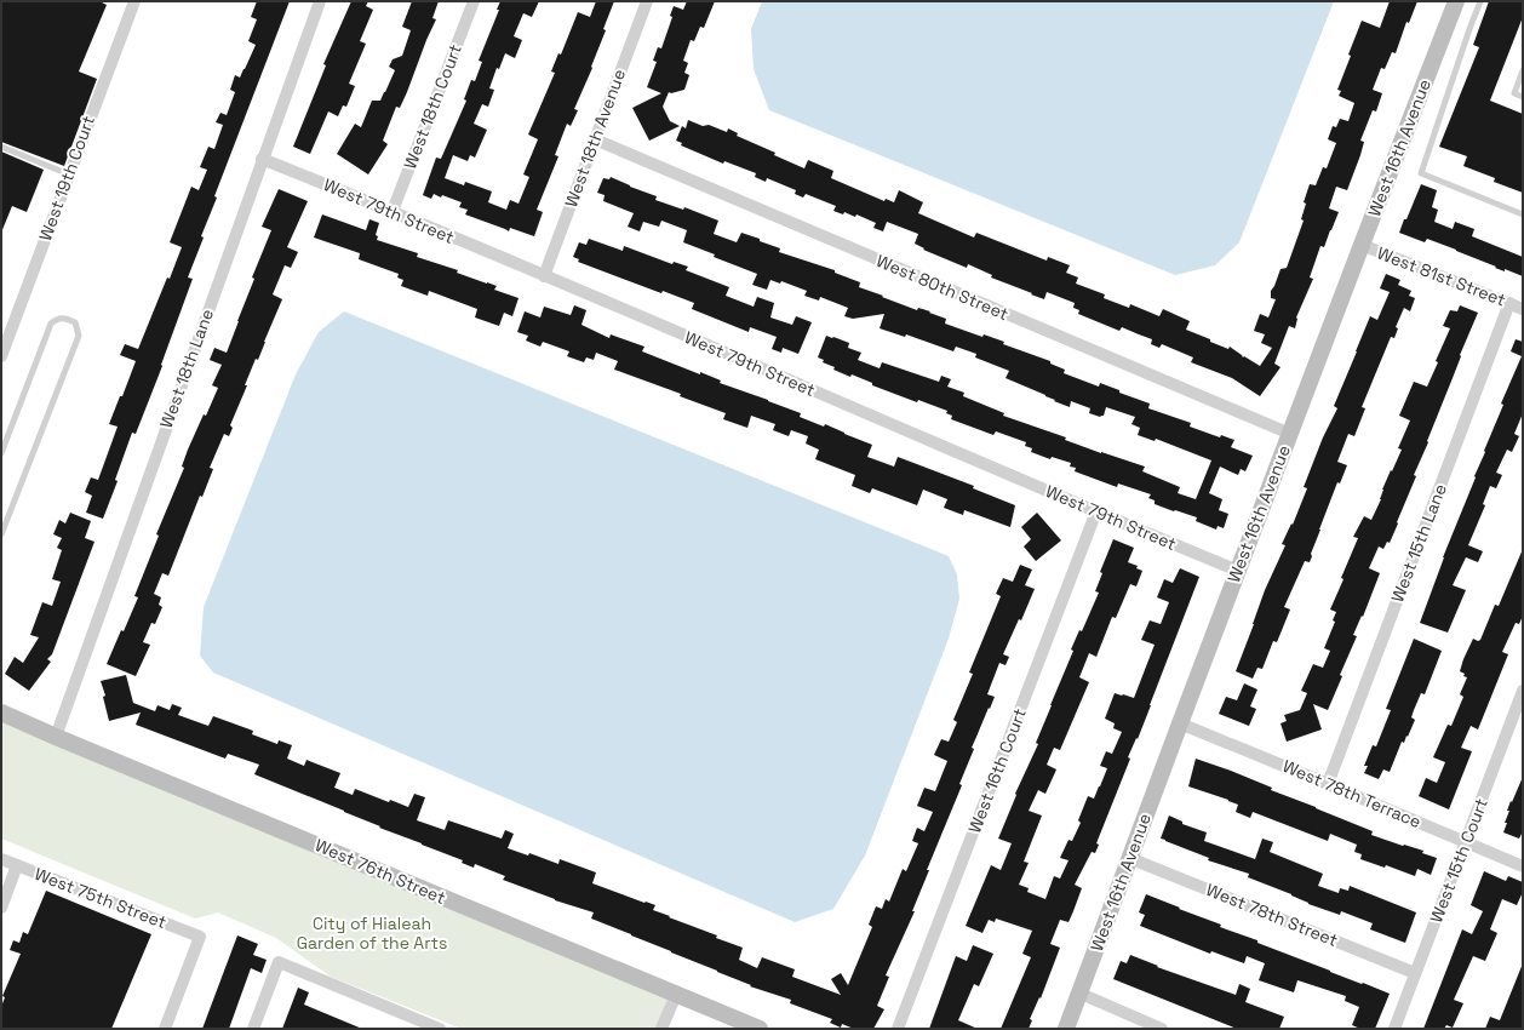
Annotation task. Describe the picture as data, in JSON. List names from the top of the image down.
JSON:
{
  "streets": {
    "street": [
      "West 18th Court",
      "West 18th Avenue",
      "West 16th Avenue",
      "West 19th Court",
      "West 79th Street",
      "West 81st Street",
      "West 80th Street",
      "West 18th Lane",
      "West 15th Lane",
      "West 16th Court",
      "West 78th Terrace",
      "West 15th Court",
      "West 76th Street",
      "West 75th Street",
      "West 78th Street"
    ]
  },
  "crossings": [
    ["West 18th Court", "West 79th Street"],
    ["West 18th Avenue", "West 79th Street"],
    ["West 18th Avenue", "West 80th Street"],
    ["West 16th Avenue", "West 79th Street"],
    ["West 16th Avenue", "West 81st Street"],
    ["West 16th Avenue", "West 80th Street"],
    ["West 16th Avenue", "West 78th Terrace"],
    ["West 16th Avenue", "West 78th Street"],
    ["West 79th Street", "West 18th Lane"],
    ["West 79th Street", "West 16th Court"],
    ["West 81st Street", "West 15th Lane"],
    ["West 18th Lane", "West 76th Street"],
    ["West 15th Lane", "West 78th Terrace"],
    ["West 78th Terrace", "West 15th Court"],
    ["West 15th Court", "West 78th Street"]
  ],
  "parks": ["City of Hialeah Garden of the Arts"]
}
